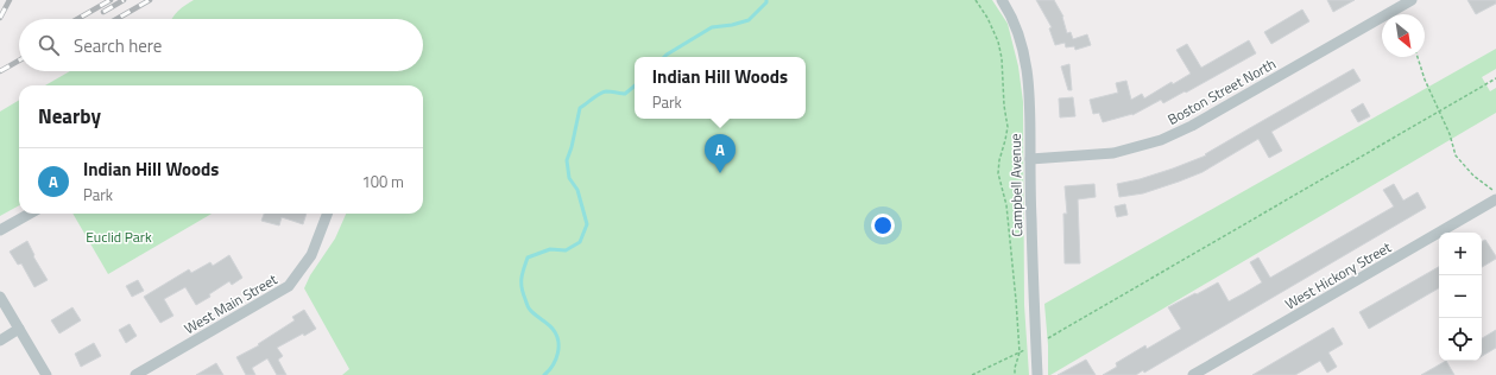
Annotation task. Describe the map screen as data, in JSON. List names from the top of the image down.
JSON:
{
  "streets": {
    "street": [
      "Boston Street North",
      "Campbell Avenue",
      "West Hickory Street",
      "West Main Street"
    ]
  },
  "crossings": [
    ["Boston Street North", "Campbell Avenue"]
  ],
  "parks": ["Euclid Park"],
  "north": "bottom right",
  "page": {
    "search": "Search here",
    "popup": ["Indian Hill Woods", "Park"],
    "heading": "Nearby",
    "pins": "A",
    "list": [
      {
        "mark": "A",
        "name": "Indian Hill Woods",
        "note": "Park",
        "value": "100 m"
      }
    ],
    "map_buttons": ["+", "−"]
  }
}
